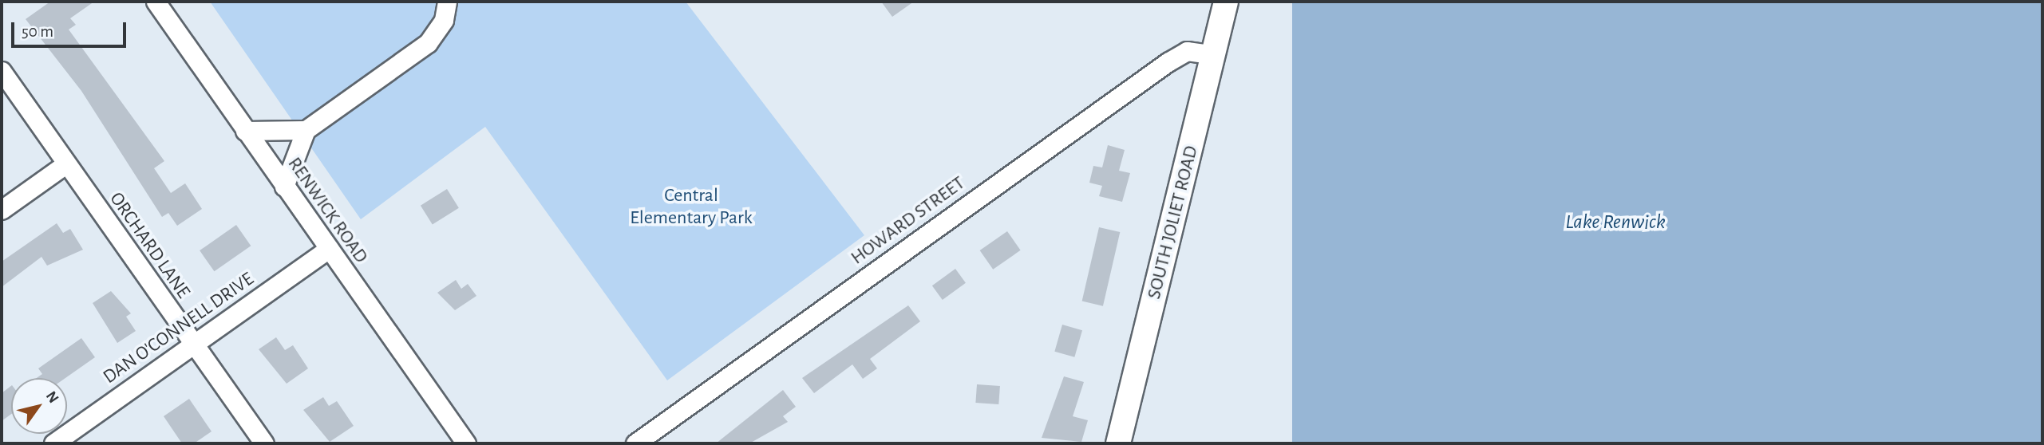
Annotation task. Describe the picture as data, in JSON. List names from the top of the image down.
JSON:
{
  "streets": {
    "main road": ["SOUTH JOLIET ROAD"],
    "street": [
      "RENWICK ROAD",
      "HOWARD STREET",
      "ORCHARD LANE",
      "DAN O'CONNELL DRIVE"
    ]
  },
  "crossings": [
    ["RENWICK ROAD", "DAN O'CONNELL DRIVE"],
    ["HOWARD STREET", "SOUTH JOLIET ROAD"],
    ["ORCHARD LANE", "DAN O'CONNELL DRIVE"]
  ],
  "water": ["Lake Renwick"],
  "parks": ["Central Elementary Park"],
  "scale_bar": "50 m",
  "north": "top right"
}
